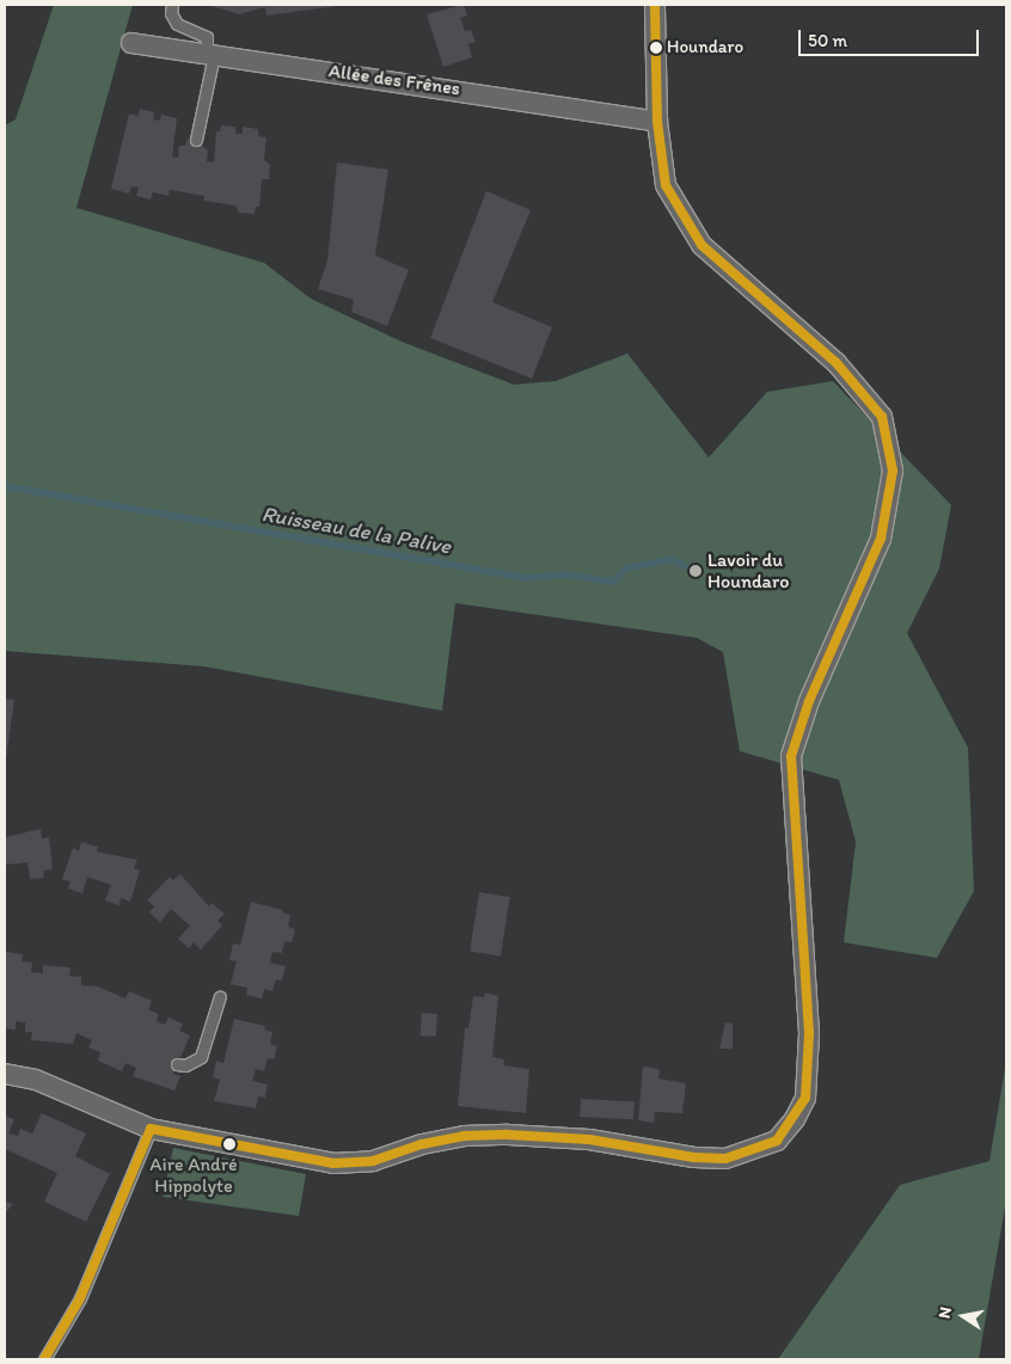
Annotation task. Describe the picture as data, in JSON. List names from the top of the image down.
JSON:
{
  "streets": {
    "street": ["Allée des Frênes"]
  },
  "water": ["Ruisseau de la Palive"],
  "parks": ["Aire André Hippolyte"],
  "places": ["Houndaro", "Lavoir du Houndaro"],
  "scale_bar": "50 m",
  "north": "left"
}
